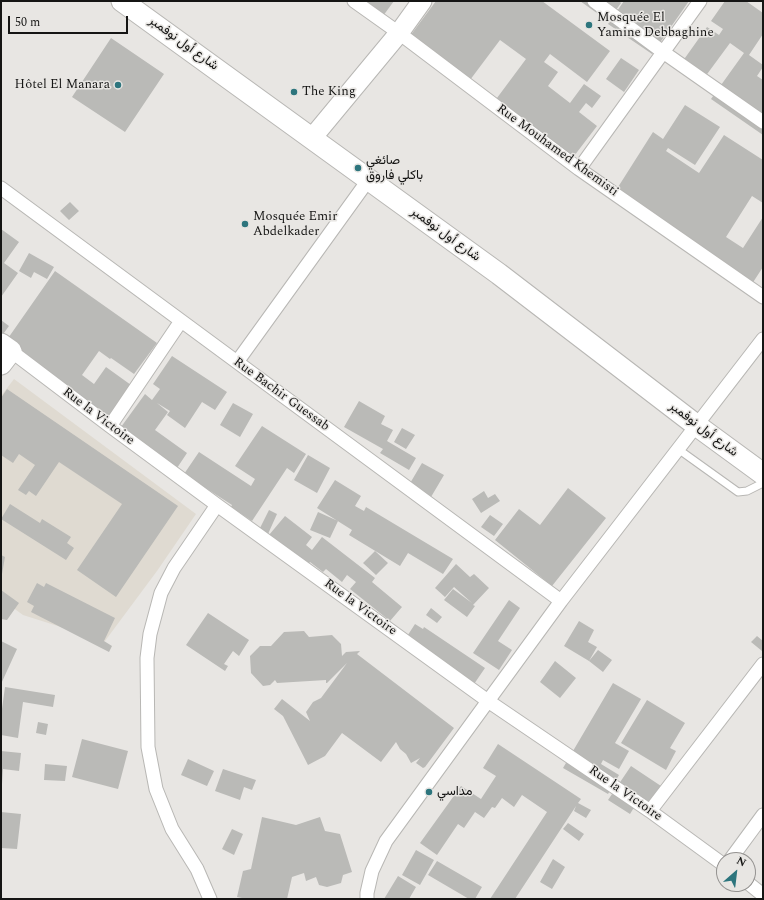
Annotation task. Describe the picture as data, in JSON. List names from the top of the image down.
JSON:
{
  "streets": {
    "main road": ["شارع أول نوفمبر"],
    "street": ["Rue Mouhamed Khemisti", "Rue Bachir Guessab", "Rue la Victoire"]
  },
  "places": [
    "Mosquée El Yamine Debbaghine",
    "Hôtel El Manara",
    "The King",
    "صائغي باكلي فاروق",
    "Mosquée Emir Abdelkader",
    "مداسي"
  ],
  "scale_bar": "50 m",
  "north": "top right"
}
